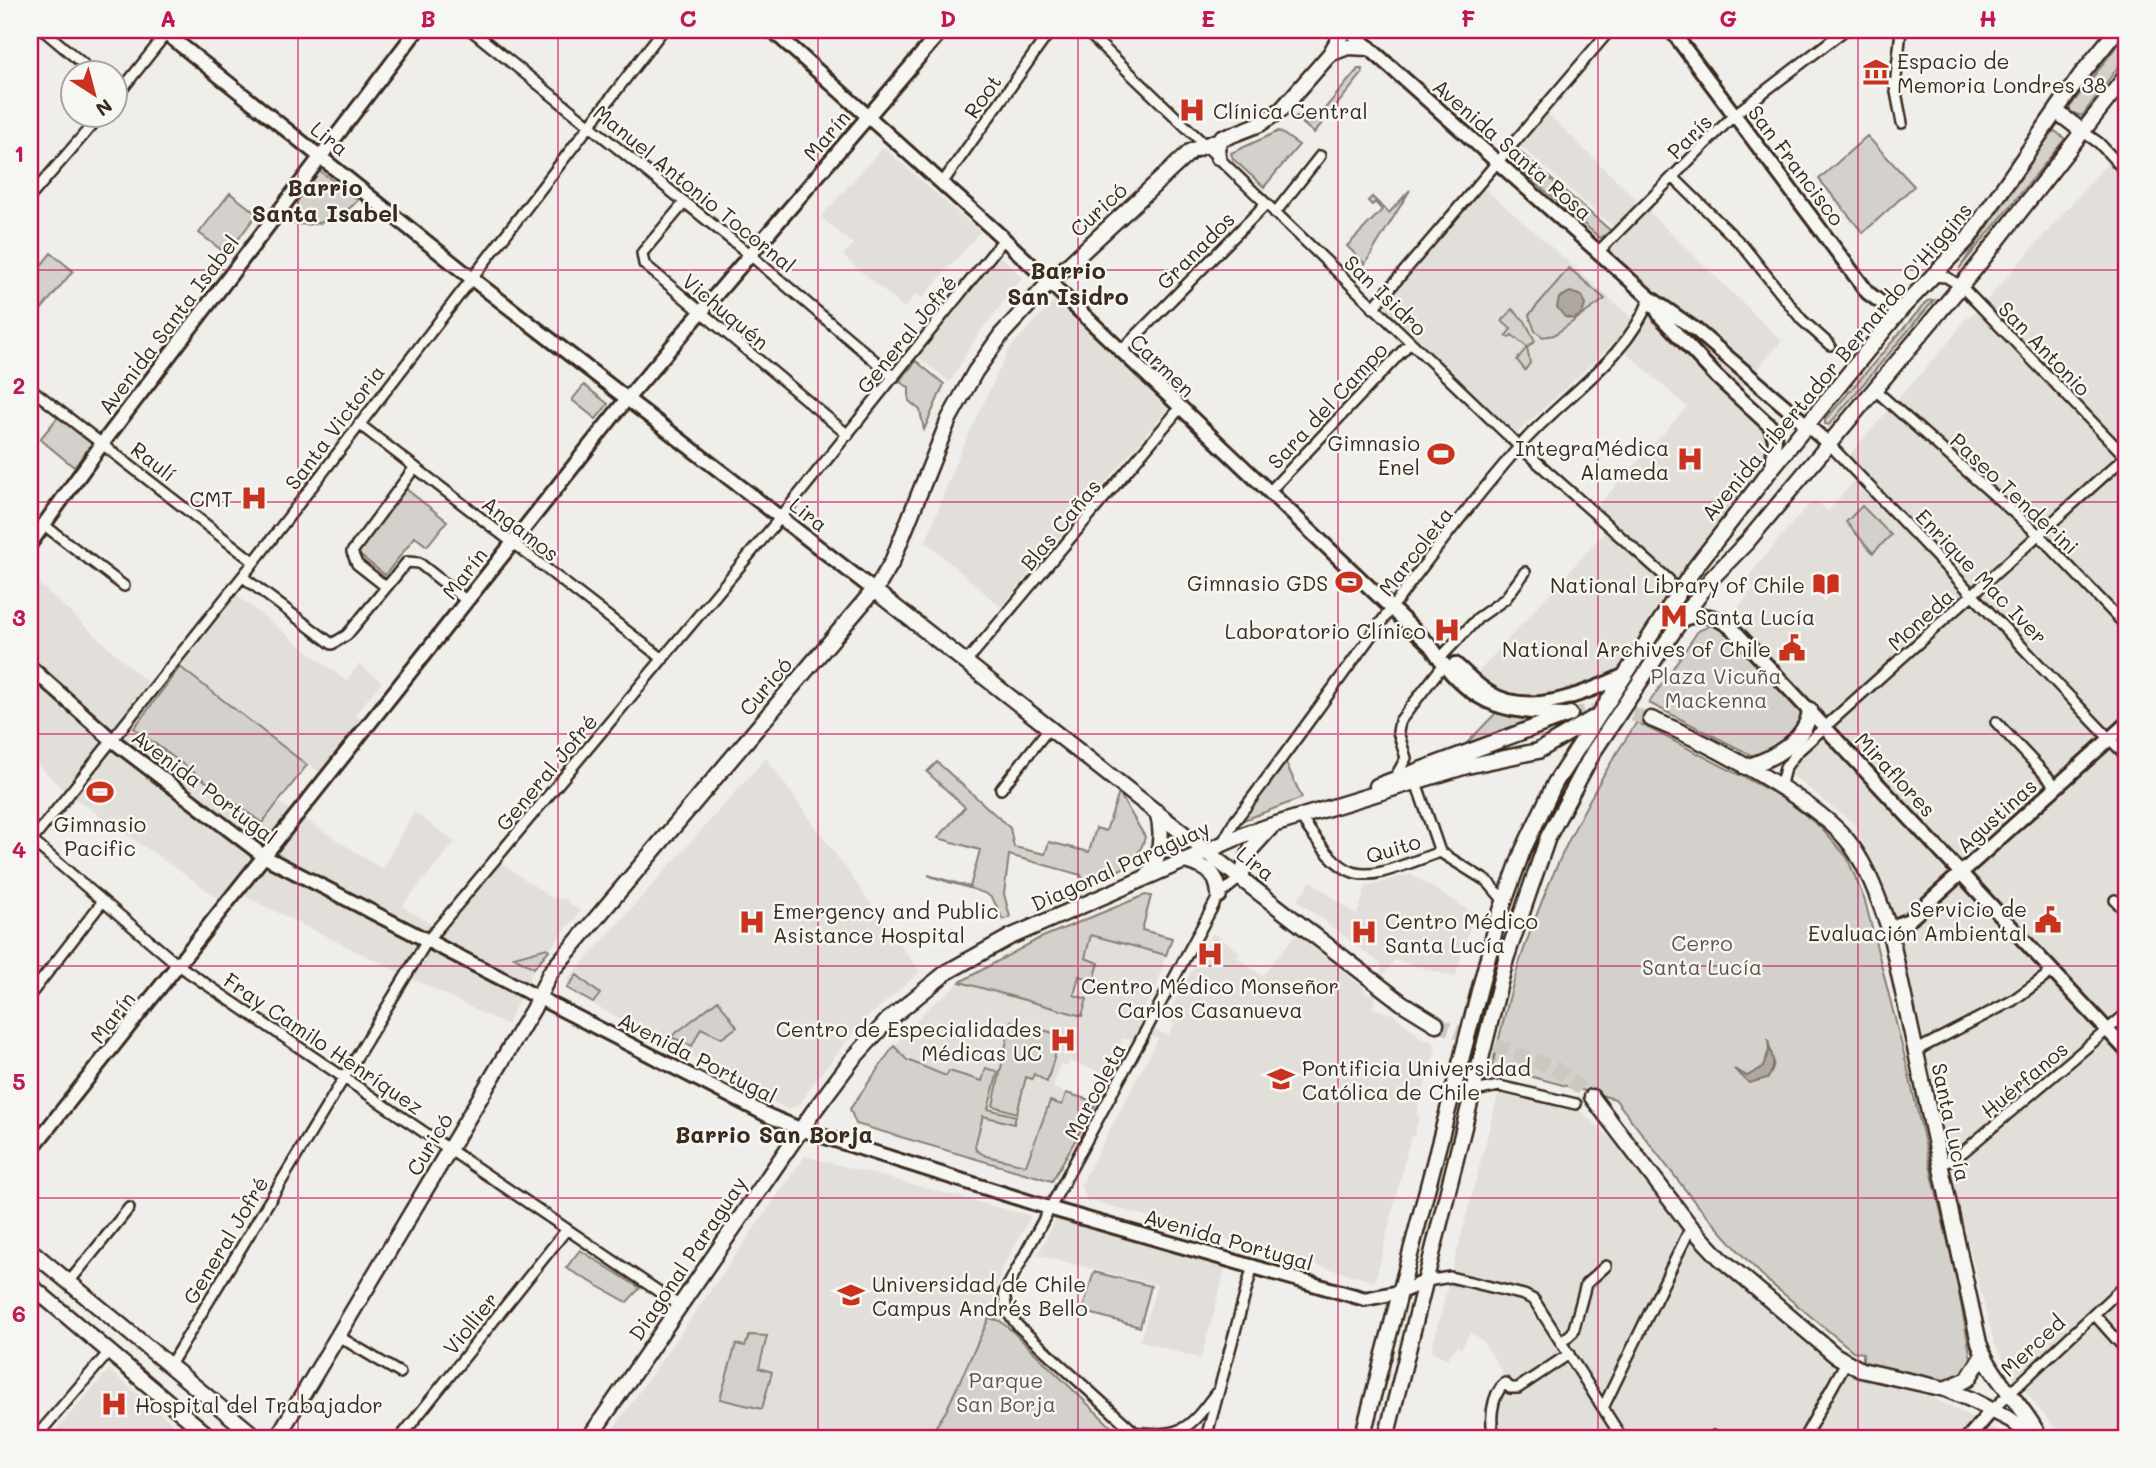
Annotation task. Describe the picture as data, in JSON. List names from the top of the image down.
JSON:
{
  "streets": {
    "main road": [
      "Marín",
      "Lira",
      "Avenida Santa Rosa",
      "San Francisco",
      "Curicó",
      "Avenida Santa Isabel",
      "Avenida Libertador Bernardo O'Higgins",
      "Carmen",
      "Enrique Mac Iver",
      "Miraflores",
      "Avenida Portugal",
      "Agustinas",
      "Diagonal Paraguay",
      "Santa Lucía",
      "Merced"
    ],
    "street": [
      "Root",
      "París",
      "Manuel Antonio Tocornal",
      "Granados",
      "San Isidro",
      "Vichuquén",
      "General Jofré",
      "San Antonio",
      "Sara del Campo",
      "Santa Victoria",
      "Raulí",
      "Paseo Tenderini",
      "Blas Cañas",
      "Angamos",
      "Marcoleta",
      "Moneda",
      "Quito",
      "Fray Camilo Henríquez",
      "Huérfanos",
      "Viollier"
    ]
  },
  "crossings": [
    ["Root", "Carmen"],
    ["Marín", "Lira"],
    ["Marín", "Manuel Antonio Tocornal"],
    ["Marín", "Vichuquén"],
    ["Marín", "Carmen"],
    ["Marín", "Angamos"],
    ["Marín", "Avenida Portugal"],
    ["Marín", "Fray Camilo Henríquez"],
    ["París", "Avenida Santa Rosa"],
    ["París", "San Francisco"],
    ["Lira", "Curicó"],
    ["Lira", "Avenida Santa Isabel"],
    ["Lira", "General Jofré"],
    ["Lira", "Santa Victoria"],
    ["Lira", "Blas Cañas"],
    ["Lira", "Marcoleta"],
    ["Lira", "Diagonal Paraguay"],
    ["Avenida Santa Rosa", "Curicó"],
    ["Avenida Santa Rosa", "Avenida Libertador Bernardo O'Higgins"],
    ["Avenida Santa Rosa", "Marcoleta"],
    ["Avenida Santa Rosa", "Enrique Mac Iver"],
    ["San Francisco", "Avenida Libertador Bernardo O'Higgins"],
    ["Manuel Antonio Tocornal", "Vichuquén"],
    ["Manuel Antonio Tocornal", "General Jofré"],
    ["Manuel Antonio Tocornal", "Santa Victoria"],
    ["Curicó", "San Isidro"],
    ["Curicó", "Carmen"],
    ["Curicó", "Avenida Portugal"],
    ["Curicó", "Fray Camilo Henríquez"],
    ["Granados", "San Isidro"],
    ["Granados", "Carmen"],
    ["San Isidro", "Sara del Campo"],
    ["San Isidro", "Marcoleta"],
    ["Vichuquén", "General Jofré"],
    ["Avenida Santa Isabel", "Raulí"],
    ["General Jofré", "Carmen"],
    ["General Jofré", "Angamos"],
    ["General Jofré", "Avenida Portugal"],
    ["General Jofré", "Fray Camilo Henríquez"],
    ["San Antonio", "Avenida Libertador Bernardo O'Higgins"],
    ["San Antonio", "Moneda"],
    ["Avenida Libertador Bernardo O'Higgins", "Carmen"],
    ["Avenida Libertador Bernardo O'Higgins", "Enrique Mac Iver"],
    ["Avenida Libertador Bernardo O'Higgins", "Avenida Portugal"],
    ["Avenida Libertador Bernardo O'Higgins", "Diagonal Paraguay"],
    ["Carmen", "Sara del Campo"],
    ["Carmen", "Blas Cañas"],
    ["Carmen", "Marcoleta"],
    ["Carmen", "Diagonal Paraguay"],
    ["Santa Victoria", "Raulí"],
    ["Santa Victoria", "Angamos"],
    ["Santa Victoria", "Avenida Portugal"],
    ["Santa Victoria", "Fray Camilo Henríquez"],
    ["Paseo Tenderini", "Moneda"],
    ["Marcoleta", "Avenida Portugal"],
    ["Marcoleta", "Diagonal Paraguay"],
    ["Enrique Mac Iver", "Moneda"],
    ["Enrique Mac Iver", "Agustinas"],
    ["Moneda", "Miraflores"],
    ["Moneda", "Santa Lucía"],
    ["Miraflores", "Agustinas"],
    ["Miraflores", "Huérfanos"],
    ["Avenida Portugal", "Diagonal Paraguay"],
    ["Agustinas", "Santa Lucía"],
    ["Quito", "Diagonal Paraguay"],
    ["Diagonal Paraguay", "Fray Camilo Henríquez"],
    ["Fray Camilo Henríquez", "Viollier"],
    ["Huérfanos", "Santa Lucía"],
    ["Santa Lucía", "Merced"]
  ],
  "districts": ["Barrio Santa Isabel", "Barrio San Isidro", "Barrio San Borja"],
  "parks": ["Plaza Vicuña Mackenna", "Cerro Santa Lucía", "Parque San Borja"],
  "places": {
    "museum": ["Espacio de Memoria Londres 38"],
    "hospital": [
      "Clínica Central",
      "IntegraMédica Alameda",
      "CMT",
      "Laboratorio Clínico",
      "Emergency and Public Asistance Hospital",
      "Centro Médico Santa Lucía",
      "Centro Médico Monseñor Carlos Casanueva",
      "Centro de Especialidades Médicas UC",
      "Hospital del Trabajador"
    ],
    "sports": ["Gimnasio Enel", "Gimnasio GDS", "Gimnasio Pacific"],
    "library": ["National Library of Chile"],
    "metro station": ["Santa Lucía"],
    "public building": ["National Archives of Chile", "Servicio de Evaluación Ambiental"],
    "school or university": ["Pontificia Universidad Católica de Chile", "Universidad de Chile Campus Andrés Bello"]
  },
  "north": "bottom right",
  "grid": {
    "columns": [
      "A",
      "B",
      "C",
      "D",
      "E",
      "F",
      "G",
      "H"
    ],
    "rows": [
      "1",
      "2",
      "3",
      "4",
      "5",
      "6"
    ]
  }
}
